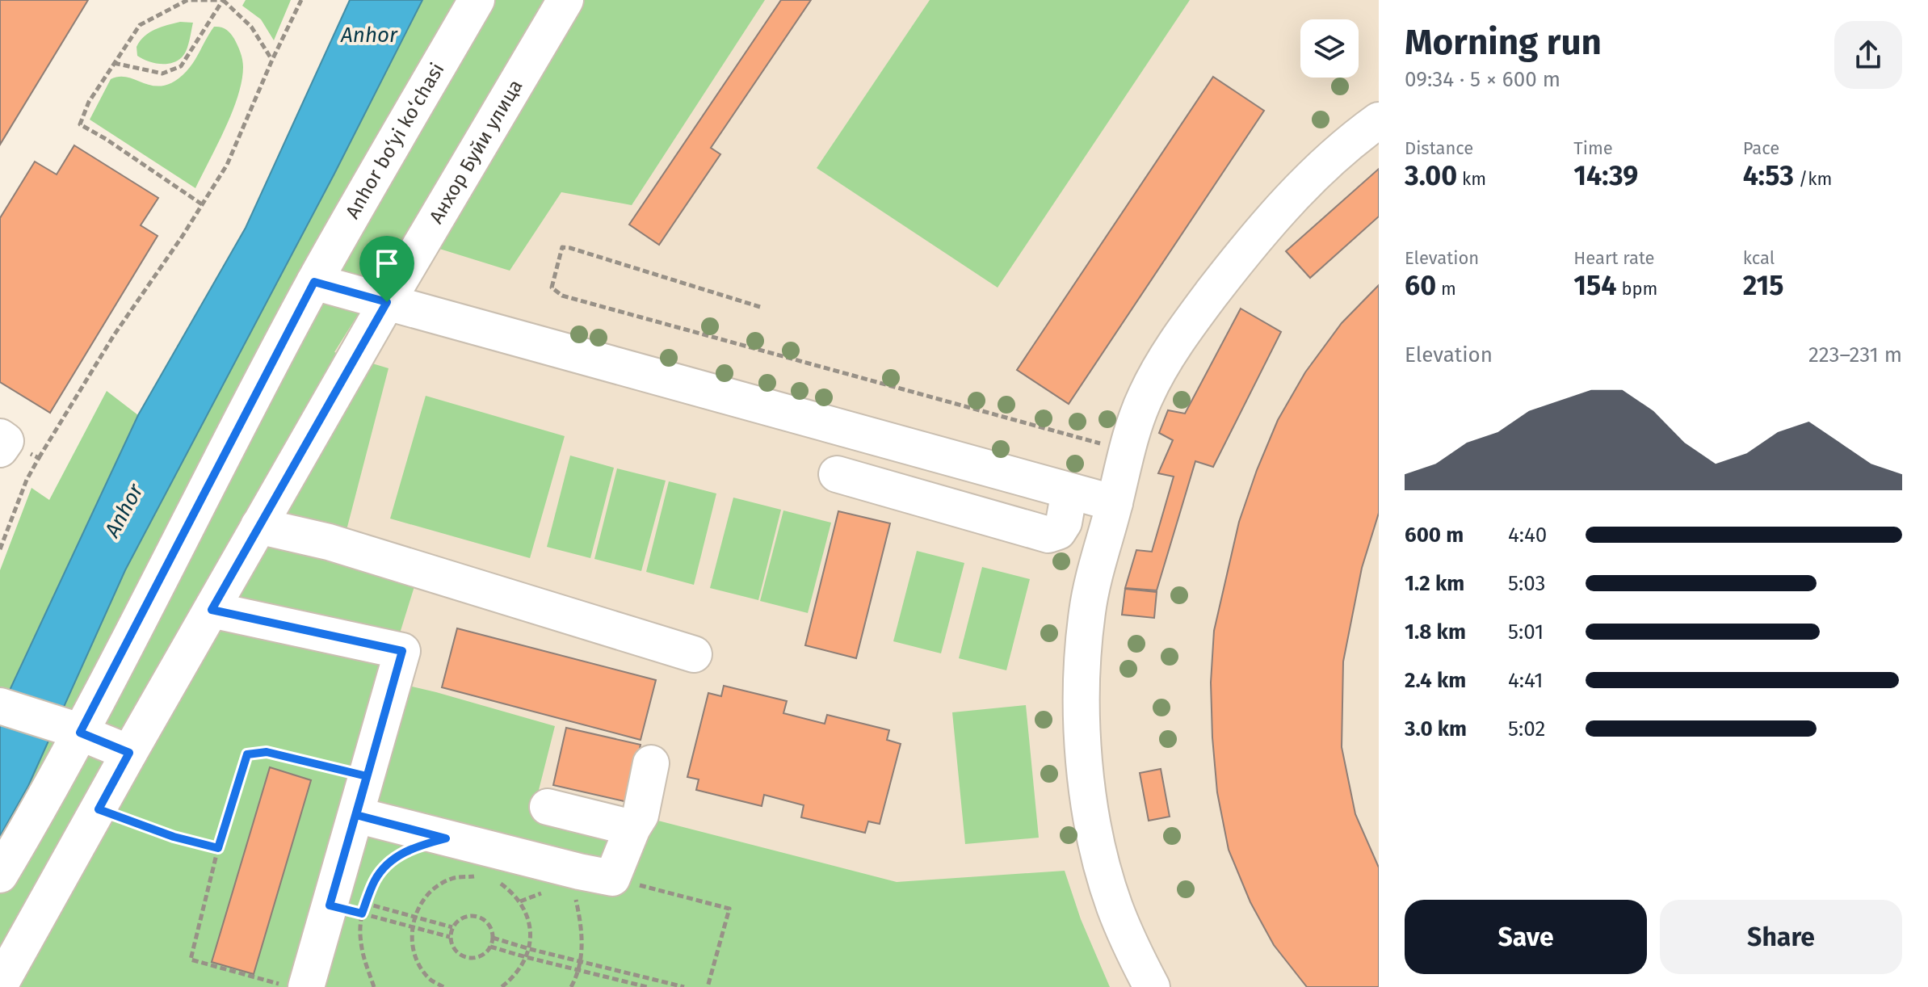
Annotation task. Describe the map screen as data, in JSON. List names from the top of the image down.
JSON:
{
  "streets": {
    "street": ["Anhor bo‘yi ko‘chasi", "Анхор Буйи улица"]
  },
  "water": ["Anhor"],
  "page": {
    "heading": ["Morning run", "09:34 · 5 × 600 m"],
    "stats": [
      ["Distance", "3.00 km"],
      ["Time", "14:39"],
      ["Pace", "4:53 /km"],
      ["Elevation", "60 m"],
      ["Heart rate", "154 bpm"],
      ["kcal", "215"]
    ],
    "chart": ["Elevation", "223–231 m"],
    "list": [
      {
        "name": "600 m",
        "note": "4:40"
      },
      {
        "name": "1.2 km",
        "note": "5:03"
      },
      {
        "name": "1.8 km",
        "note": "5:01"
      },
      {
        "name": "2.4 km",
        "note": "4:41"
      },
      {
        "name": "3.0 km",
        "note": "5:02"
      }
    ],
    "buttons": ["Save", "Share"]
  }
}
